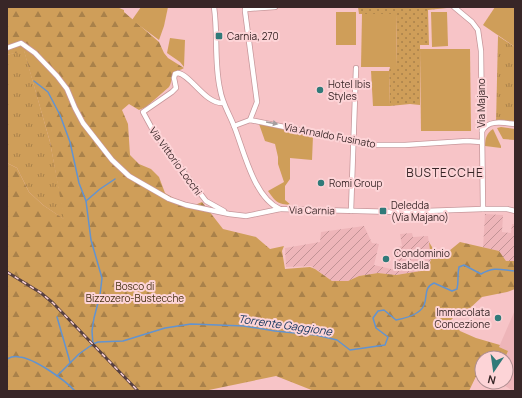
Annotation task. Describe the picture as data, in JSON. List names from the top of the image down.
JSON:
{
  "streets": {
    "street": [
      "Via Majano",
      "Via Arnaldo Fusinato",
      "Via Vittorio Locchi",
      "Via Carnia"
    ]
  },
  "crossings": [
    ["Via Majano", "Via Arnaldo Fusinato"],
    ["Via Majano", "Via Carnia"],
    ["Via Vittorio Locchi", "Via Carnia"]
  ],
  "one_way": ["Via Arnaldo Fusinato"],
  "districts": ["BUSTECCHE"],
  "water": ["Torrente Gaggione"],
  "parks": ["Bosco di Bizzozero-Bustecche"],
  "places": {
    "transit": ["Carnia, 270", "Deledda (Via Majano)"],
    "other": [
      "Hotel Ibis Styles",
      "Romi Group",
      "Condominio Isabella",
      "Immacolata Concezione"
    ]
  },
  "north": "bottom"
}
